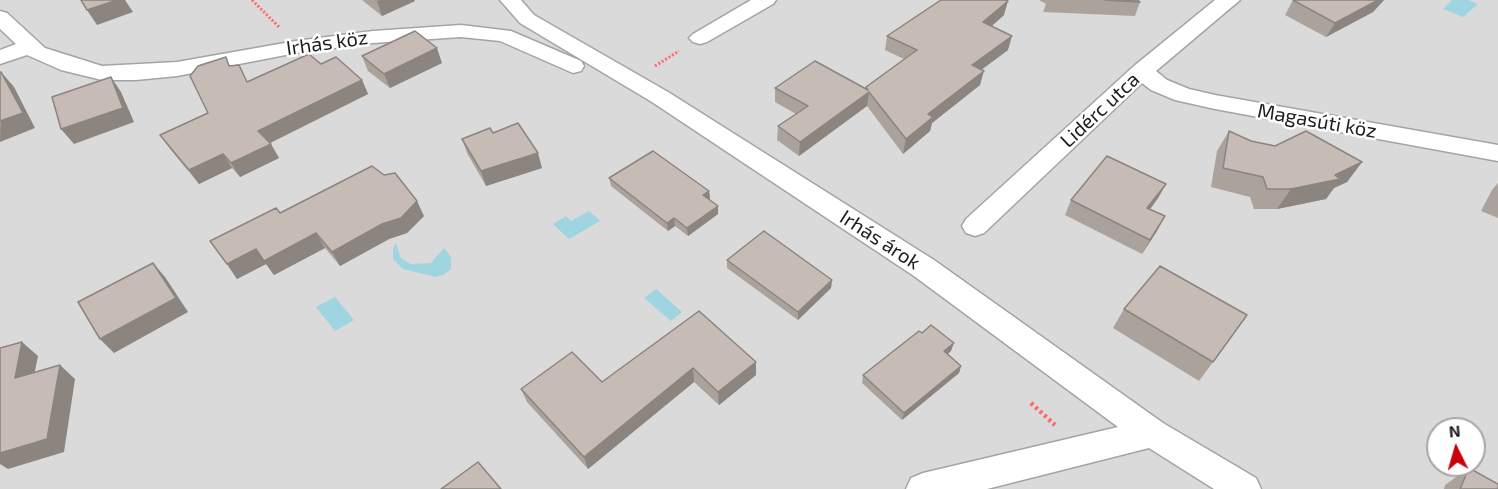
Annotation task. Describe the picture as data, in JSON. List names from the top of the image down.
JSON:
{
  "streets": {
    "street": [
      "Irhás köz",
      "Lidérc utca",
      "Magasúti köz",
      "Irhás árok"
    ]
  },
  "crossings": [
    ["Irhás köz", "Irhás árok"],
    ["Lidérc utca", "Magasúti köz"]
  ],
  "north": "top"
}
